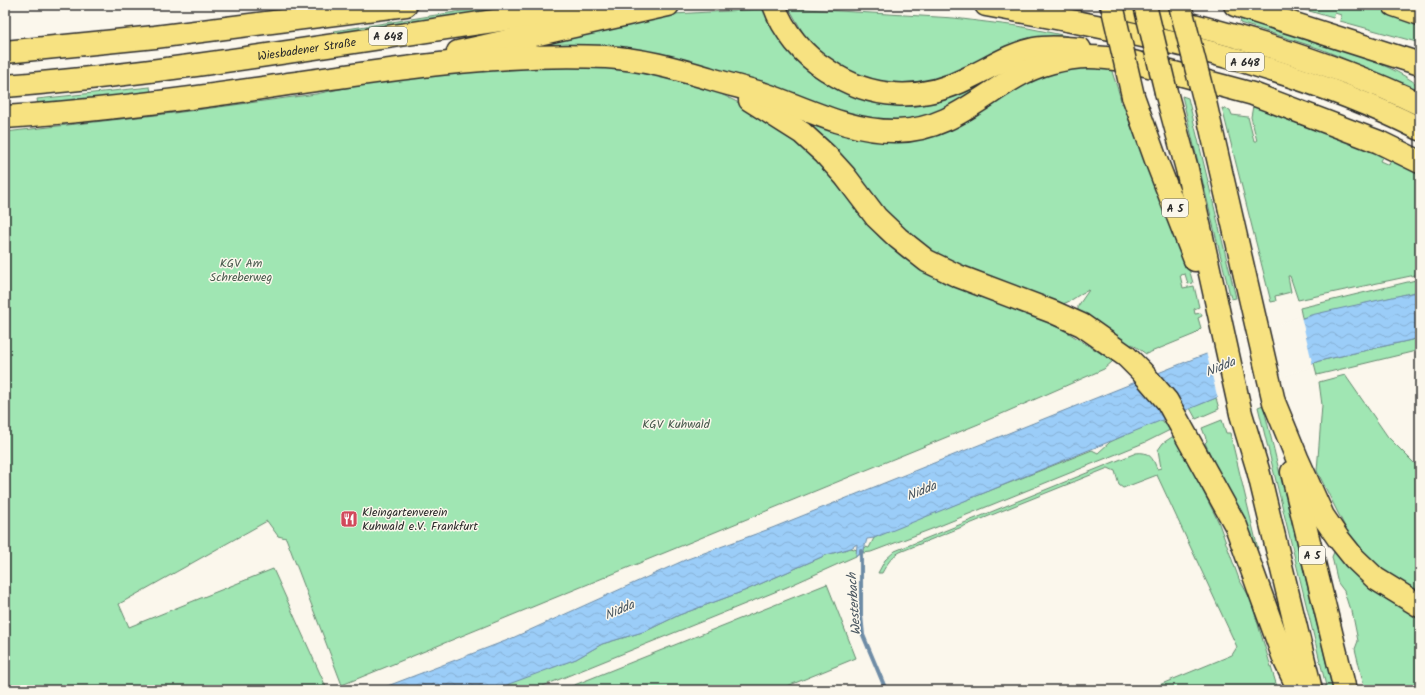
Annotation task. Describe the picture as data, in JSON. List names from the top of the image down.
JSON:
{
  "streets": {
    "highway": ["A 648", "Wiesbadener Straße", "A 5"]
  },
  "crossings": [
    ["A 648", "A 5"]
  ],
  "water": ["Nidda", "Westerbach"],
  "parks": ["KGV Am Schreberweg", "KGV Kuhwald"],
  "places": {
    "restaurant": ["Kleingartenverein Kuhwald e.V. Frankfurt"]
  }
}
